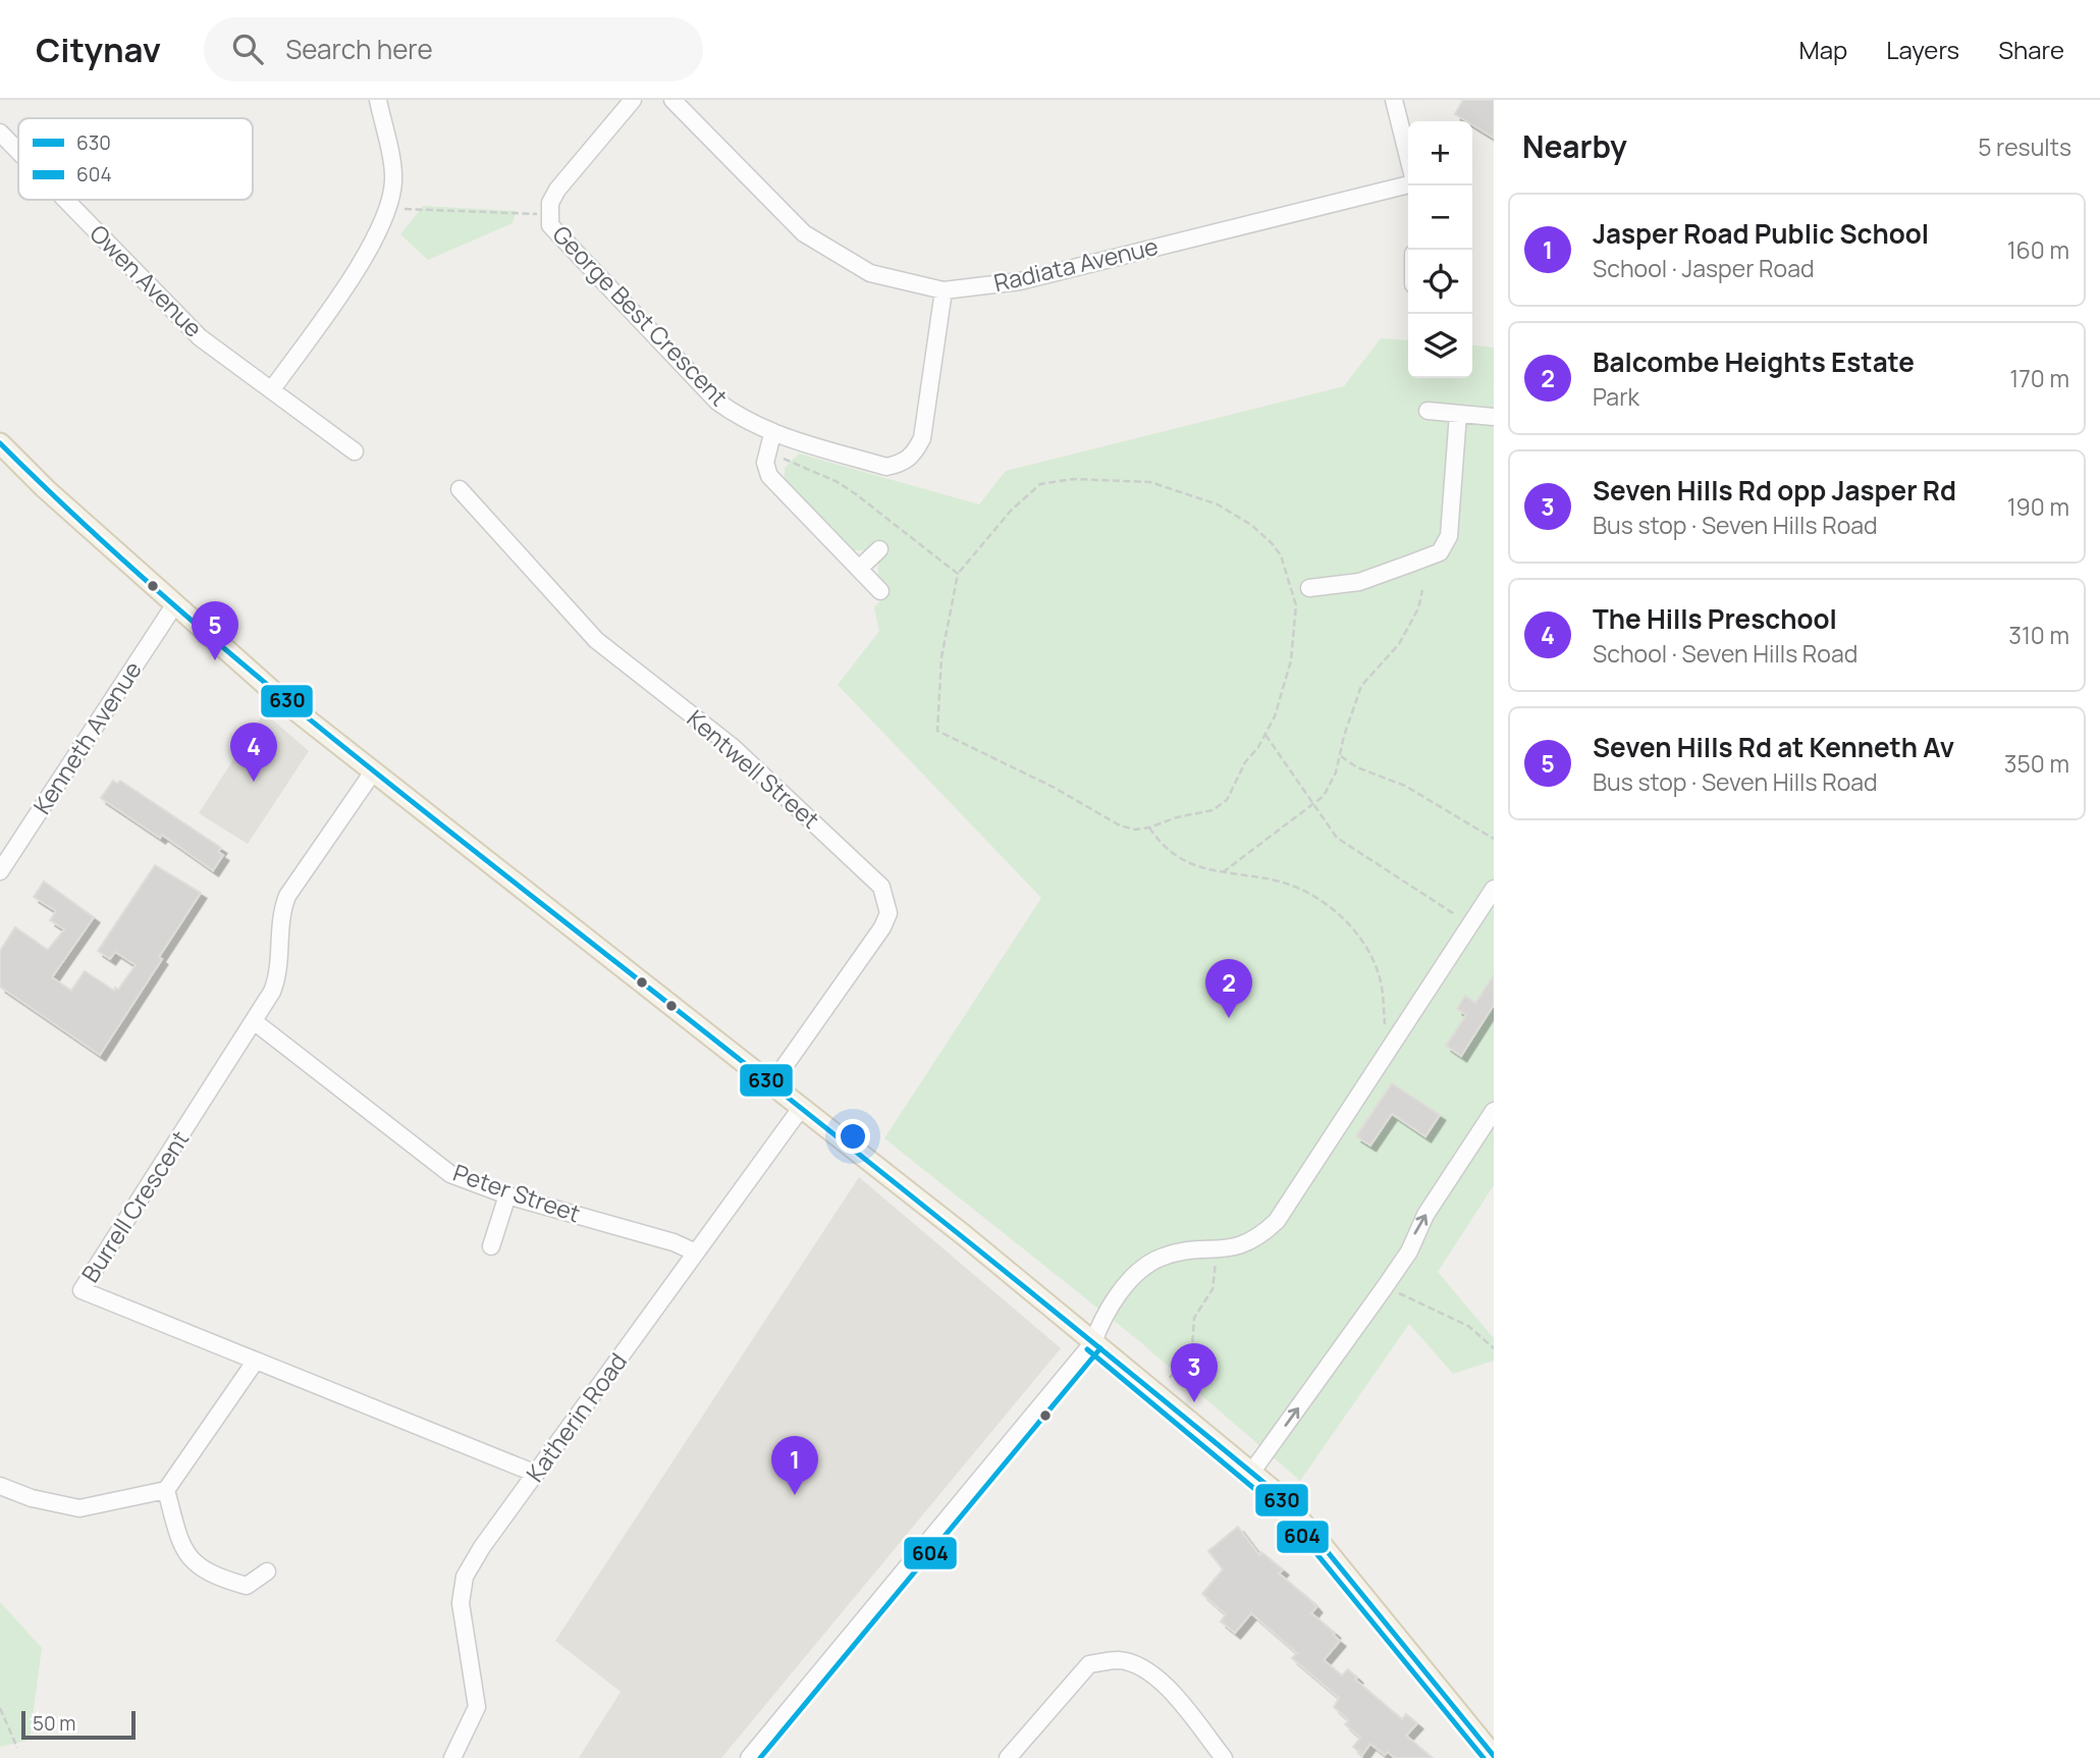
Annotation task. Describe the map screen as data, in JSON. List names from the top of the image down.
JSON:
{
  "streets": {
    "street": [
      "Radiata Avenue",
      "Owen Avenue",
      "George Best Crescent",
      "Kenneth Avenue",
      "Kentwell Street",
      "Peter Street",
      "Burrell Crescent",
      "Katherin Road"
    ]
  },
  "crossings": [
    ["Radiata Avenue", "George Best Crescent"],
    ["Peter Street", "Burrell Crescent"],
    ["Peter Street", "Katherin Road"],
    ["Burrell Crescent", "Katherin Road"]
  ],
  "lines": ["transit line 630", "transit line 604"],
  "legend": ["630", "604"],
  "scale_bar": "50 m",
  "page": {
    "header": "Citynav",
    "search": "Search here",
    "nav": ["Map", "Layers", "Share"],
    "heading": ["Nearby", "5 results"],
    "map_buttons": ["+", "−"],
    "list": [
      {
        "mark": "1",
        "name": "Jasper Road Public School",
        "note": "School · Jasper Road",
        "value": "160 m"
      },
      {
        "mark": "2",
        "name": "Balcombe Heights Estate",
        "note": "Park",
        "value": "170 m"
      },
      {
        "mark": "3",
        "name": "Seven Hills Rd opp Jasper Rd",
        "note": "Bus stop · Seven Hills Road",
        "value": "190 m"
      },
      {
        "mark": "4",
        "name": "The Hills Preschool",
        "note": "School · Seven Hills Road",
        "value": "310 m"
      },
      {
        "mark": "5",
        "name": "Seven Hills Rd at Kenneth Av",
        "note": "Bus stop · Seven Hills Road",
        "value": "350 m"
      }
    ],
    "pins": [
      "5",
      "4",
      "2",
      "3",
      "1"
    ],
    "scale": "50 m"
  }
}
